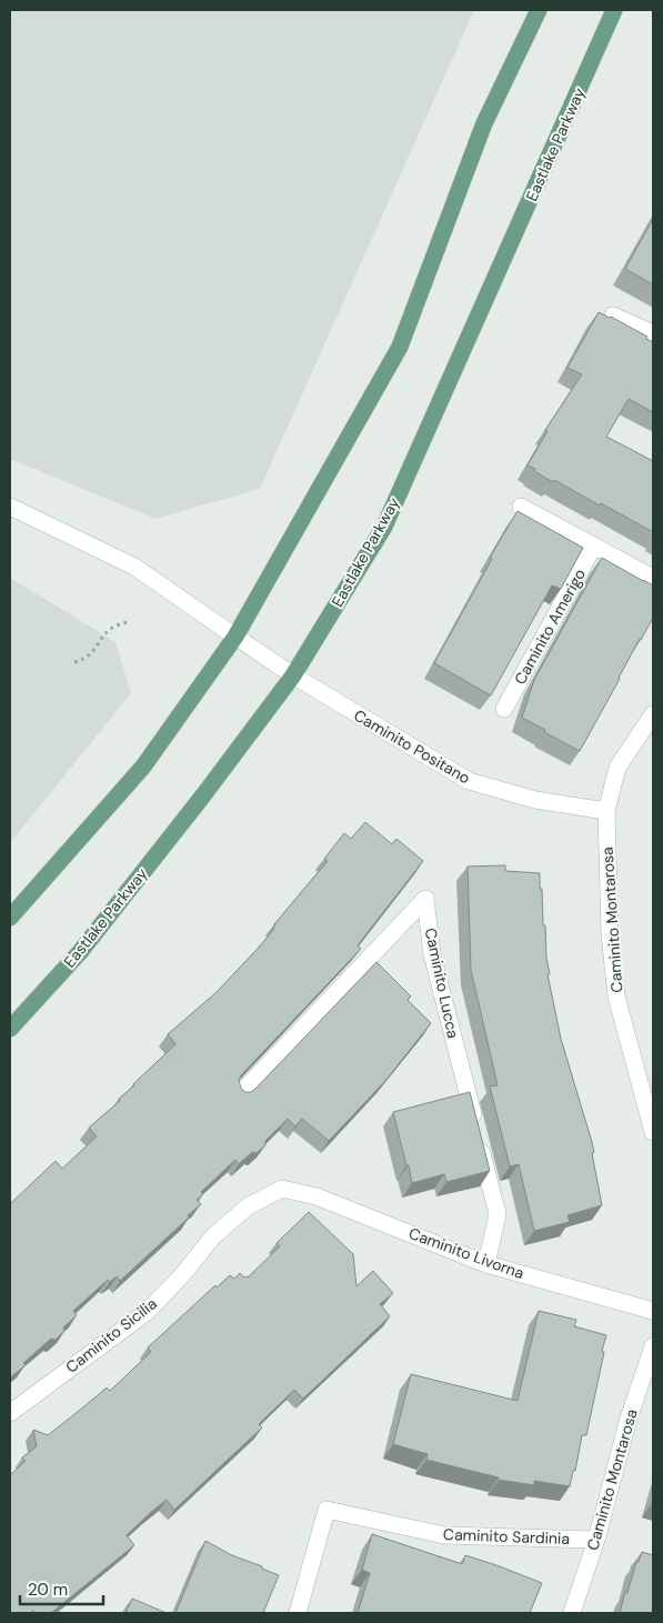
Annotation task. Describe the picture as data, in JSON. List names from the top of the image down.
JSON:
{
  "streets": {
    "main road": ["Eastlake Parkway"],
    "street": [
      "Caminito Amerigo",
      "Caminito Positano",
      "Caminito Montarosa",
      "Caminito Lucca",
      "Caminito Livorna",
      "Caminito Sicilia",
      "Caminito Sardinia"
    ]
  },
  "crossings": [
    ["Eastlake Parkway", "Caminito Positano"],
    ["Caminito Positano", "Caminito Montarosa"],
    ["Caminito Montarosa", "Caminito Sardinia"],
    ["Caminito Lucca", "Caminito Livorna"],
    ["Caminito Livorna", "Caminito Sicilia"]
  ],
  "scale_bar": "20 m"
}
